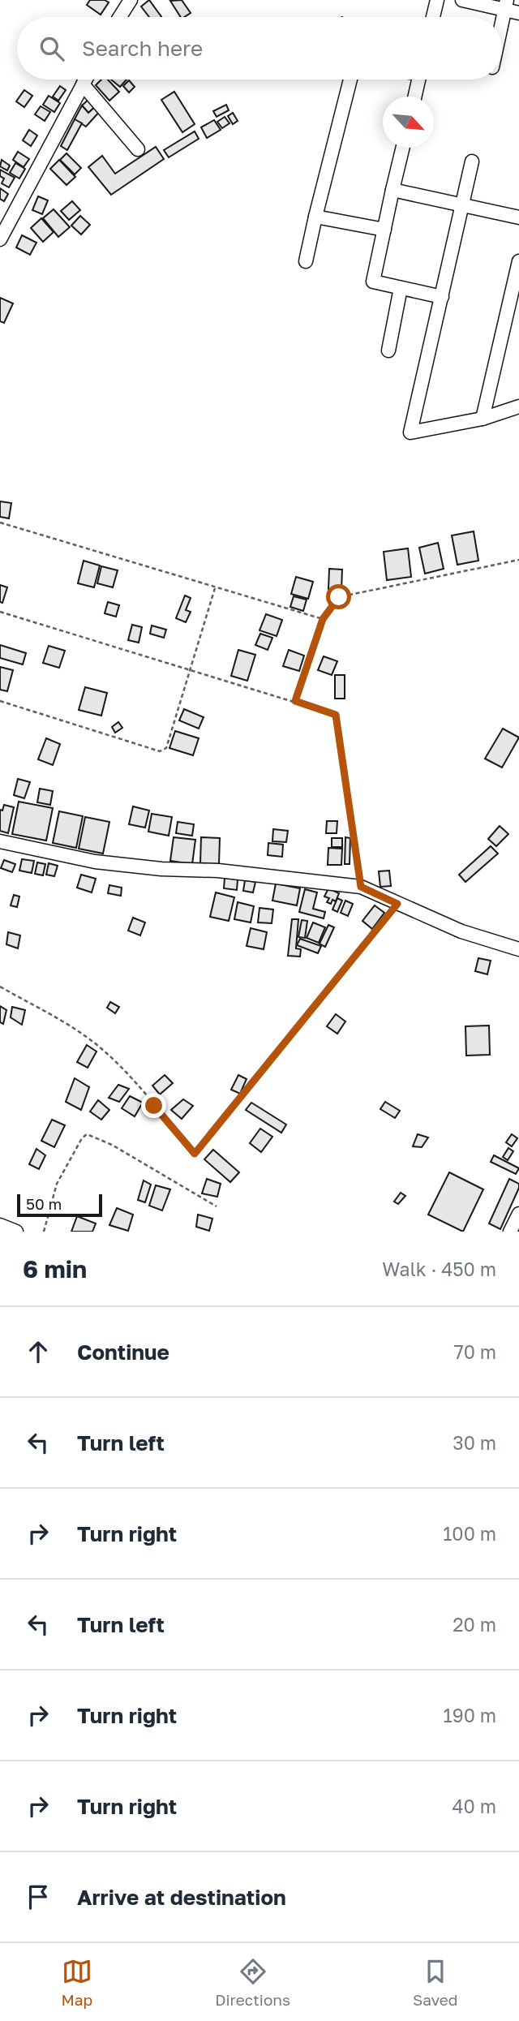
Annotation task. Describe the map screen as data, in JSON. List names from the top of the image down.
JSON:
{
  "scale_bar": "50 m",
  "north": "bottom right",
  "page": {
    "search": "Search here",
    "scale": "50 m",
    "heading": ["6 min", "Walk · 450 m"],
    "list": [
      ["Continue", "70 m"],
      ["Turn left", "30 m"],
      ["Turn right", "100 m"],
      ["Turn left", "20 m"],
      ["Turn right", "190 m"],
      ["Turn right", "40 m"],
      "Arrive at destination"
    ],
    "nav": ["Map", "Directions", "Saved"]
  }
}
